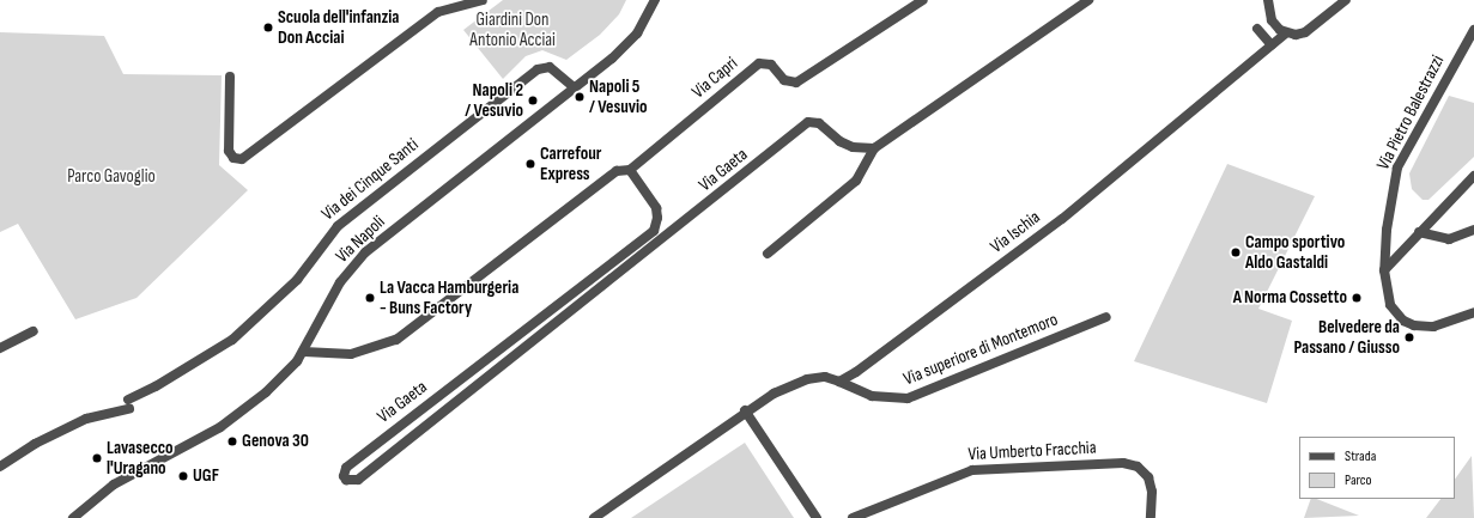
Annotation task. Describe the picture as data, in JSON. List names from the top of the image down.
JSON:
{
  "streets": {
    "street": [
      "Via Capri",
      "Via Pietro Balestrazzi",
      "Via Gaeta",
      "Via dei Cinque Santi",
      "Via Ischia",
      "Via Napoli",
      "Via superiore di Montemoro",
      "Via Umberto Fracchia"
    ]
  },
  "crossings": [
    ["Via Capri", "Via Gaeta"],
    ["Via dei Cinque Santi", "Via Napoli"],
    ["Via Ischia", "Via superiore di Montemoro"]
  ],
  "parks": ["Giardini Don Antonio Acciai", "Parco Gavoglio"],
  "places": [
    "Scuola dell'infanzia Don Acciai",
    "Napoli 5 / Vesuvio",
    "Napoli 2 / Vesuvio",
    "Carrefour Express",
    "Campo sportivo Aldo Gastaldi",
    "La Vacca Hamburgeria - Buns Factory",
    "A Norma Cossetto",
    "Belvedere da Passano / Giusso",
    "Genova 30",
    "Lavasecco l'Uragano",
    "UGF"
  ],
  "legend": ["Strada", "Parco"]
}
